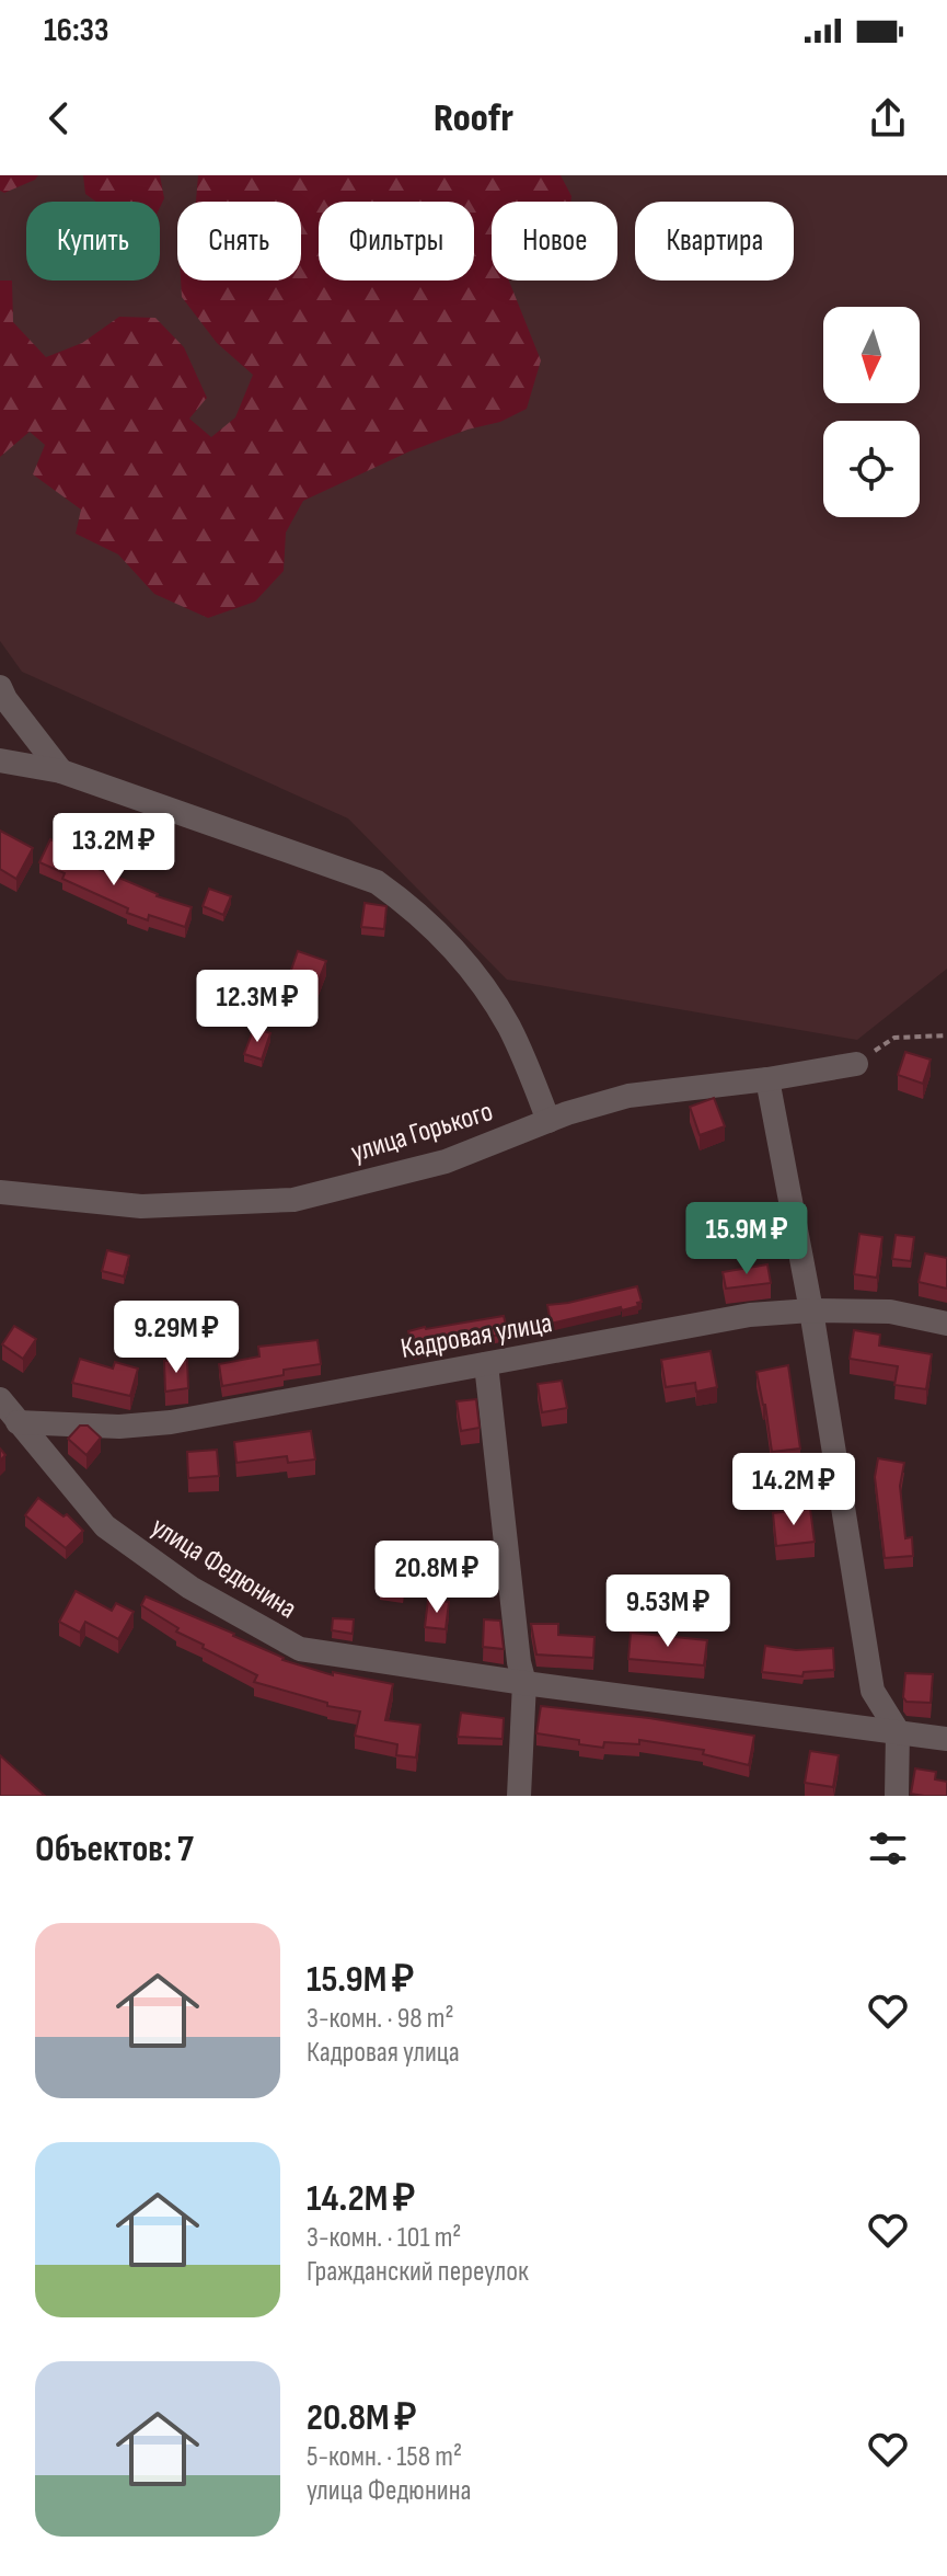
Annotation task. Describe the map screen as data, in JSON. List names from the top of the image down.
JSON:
{
  "streets": {
    "street": ["улица Горького", "Кадровая улица", "улица Федюнина"]
  },
  "crossings": [
    ["Кадровая улица", "улица Федюнина"]
  ],
  "north": "bottom",
  "page": {
    "status": "16:33",
    "header": "Roofr",
    "chip": [
      "Купить",
      "Снять",
      "Фильтры",
      "Новое",
      "Квартира"
    ],
    "price": [
      "13.2M ₽",
      "12.3M ₽",
      "15.9M ₽",
      "9.29M ₽",
      "14.2M ₽",
      "20.8M ₽",
      "9.53M ₽"
    ],
    "heading": "Объектов: 7",
    "list": [
      {
        "name": "15.9M ₽",
        "note": "3-комн. · 98 m² · Кадровая улица"
      },
      {
        "name": "14.2M ₽",
        "note": "3-комн. · 101 m² · Гражданский переулок"
      },
      {
        "name": "20.8M ₽",
        "note": "5-комн. · 158 m² · улица Федюнина"
      }
    ]
  }
}
